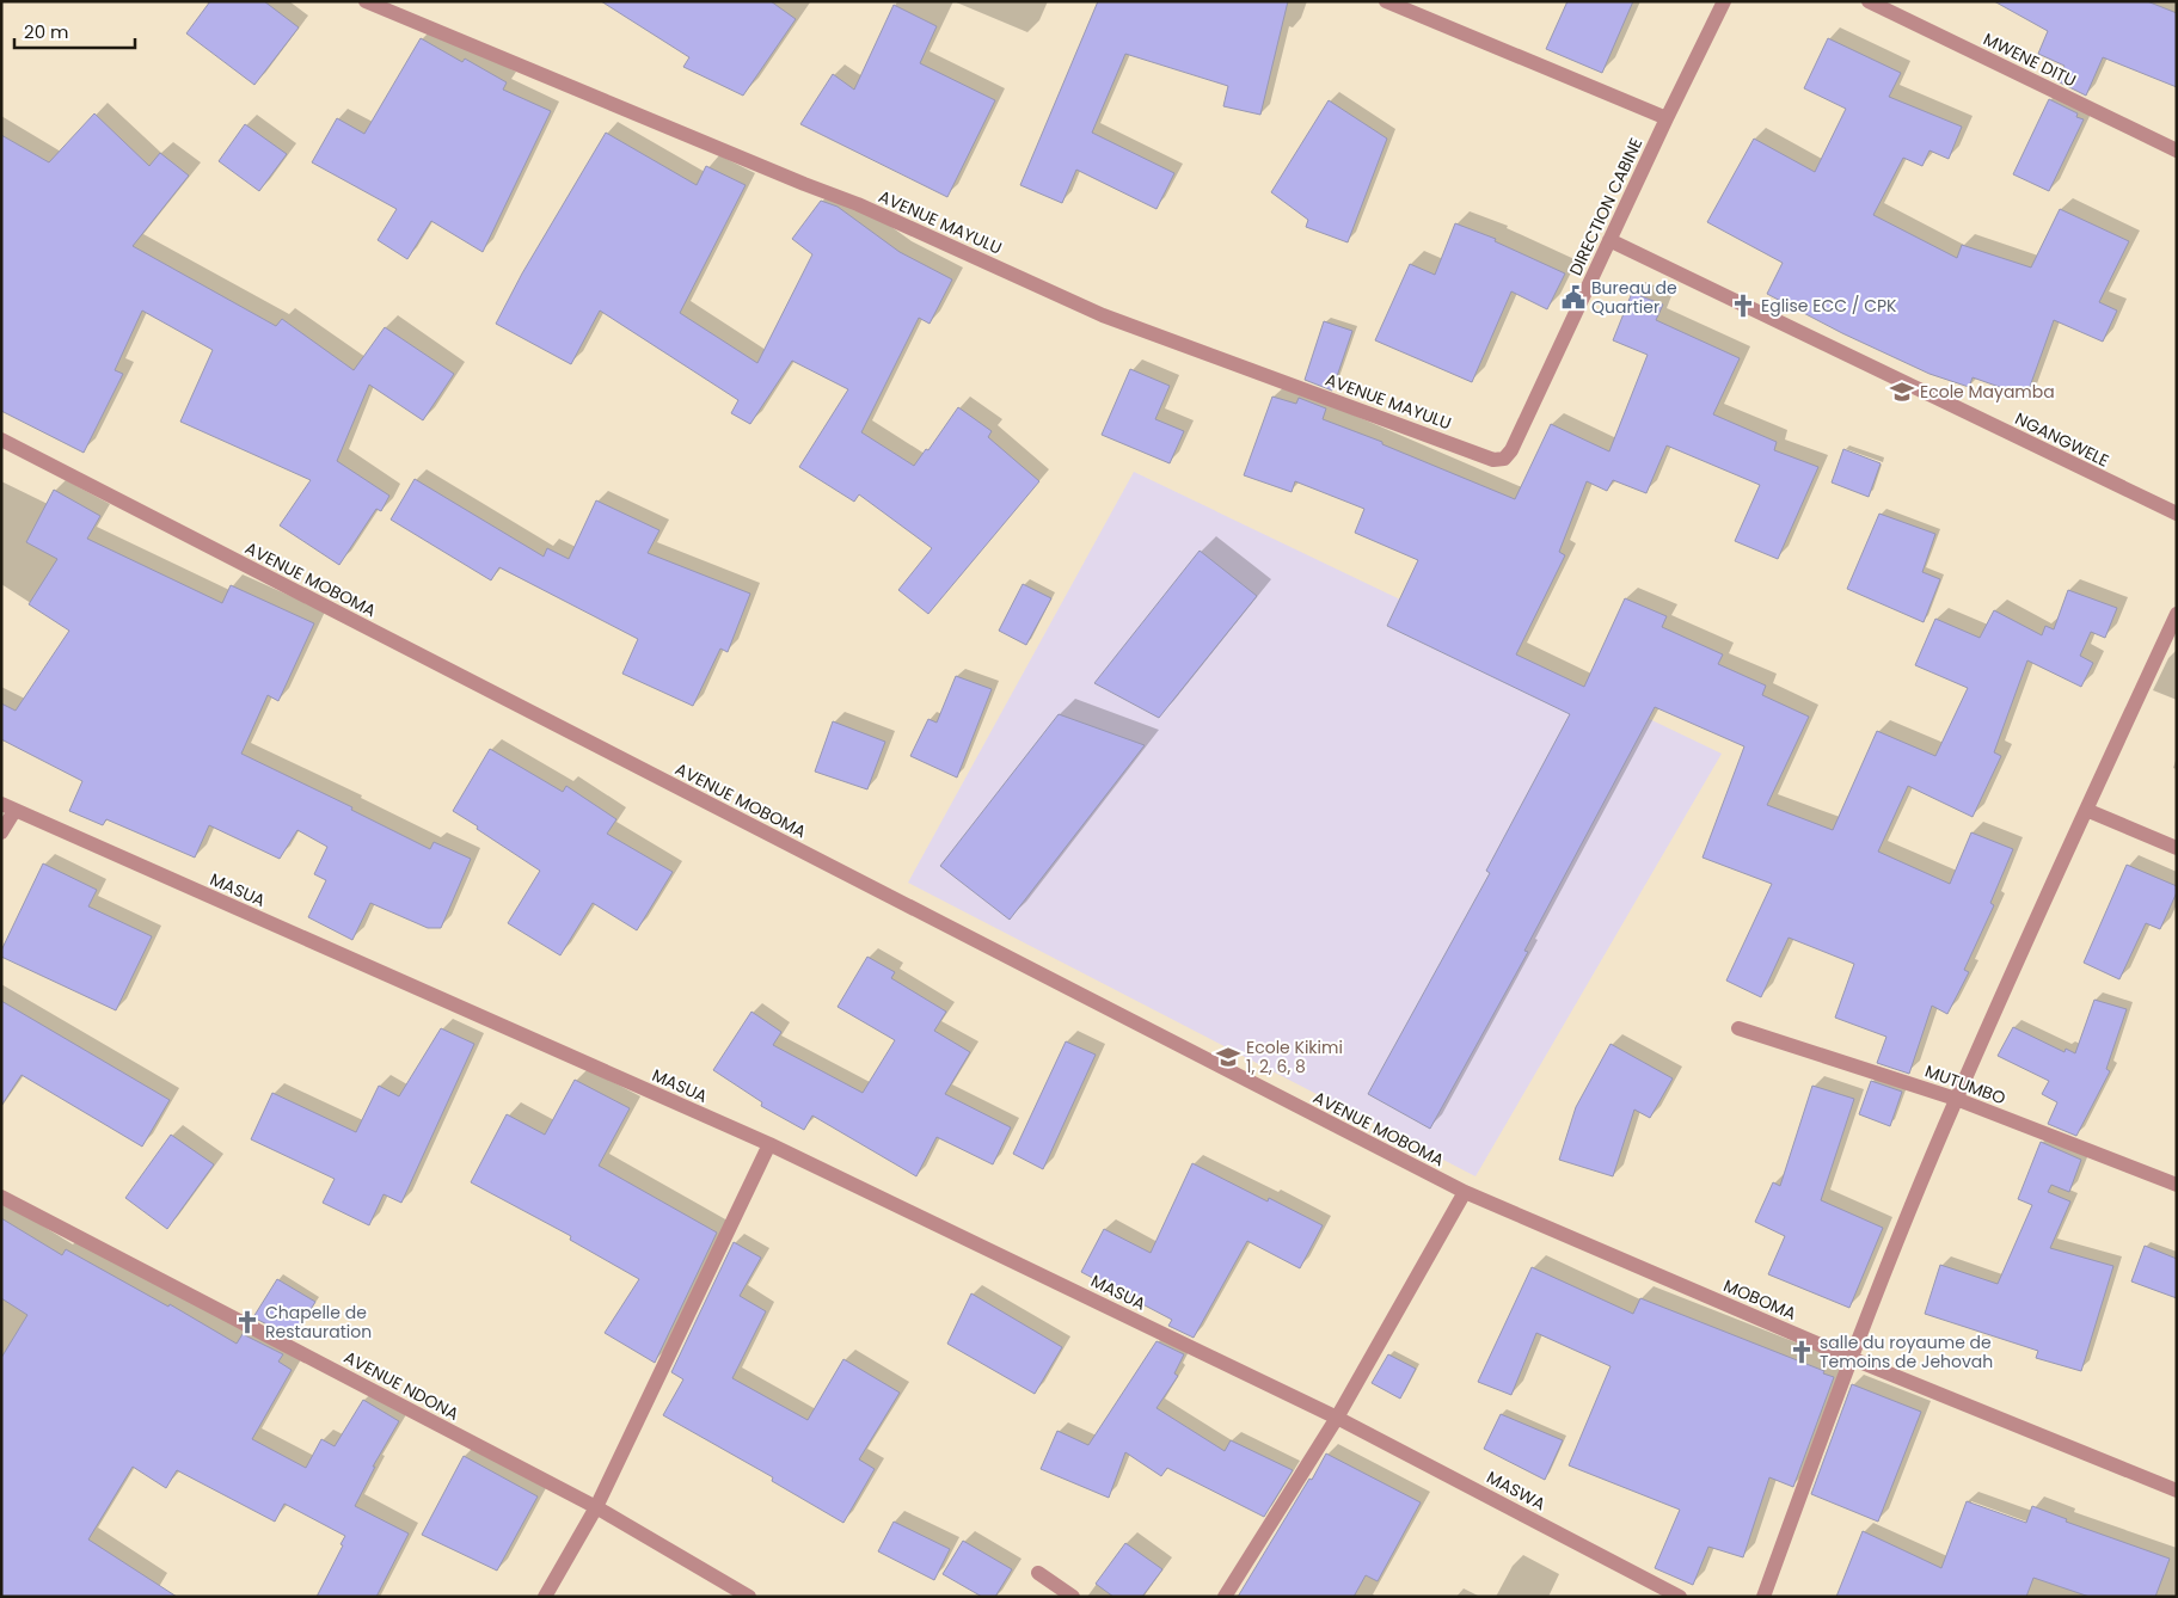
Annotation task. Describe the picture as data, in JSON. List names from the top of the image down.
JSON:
{
  "streets": {
    "street": [
      "MWENE DITU",
      "DIRECTION CABINE",
      "AVENUE MAYULU",
      "NGANGWELE",
      "AVENUE MOBOMA",
      "MASUA",
      "MUTUMBO",
      "MOBOMA",
      "AVENUE NDONA",
      "MASWA"
    ]
  },
  "crossings": [
    ["DIRECTION CABINE", "AVENUE MAYULU"],
    ["DIRECTION CABINE", "NGANGWELE"],
    ["AVENUE MOBOMA", "MOBOMA"],
    ["MASUA", "MASWA"]
  ],
  "places": {
    "public building": ["Bureau de Quartier"],
    "church": ["Eglise ECC / CPK", "Chapelle de Restauration", "salle du royaume de Temoins de Jehovah"],
    "school or university": ["Ecole Mayamba", "Ecole Kikimi 1, 2, 6, 8"]
  },
  "scale_bar": "20 m"
}
